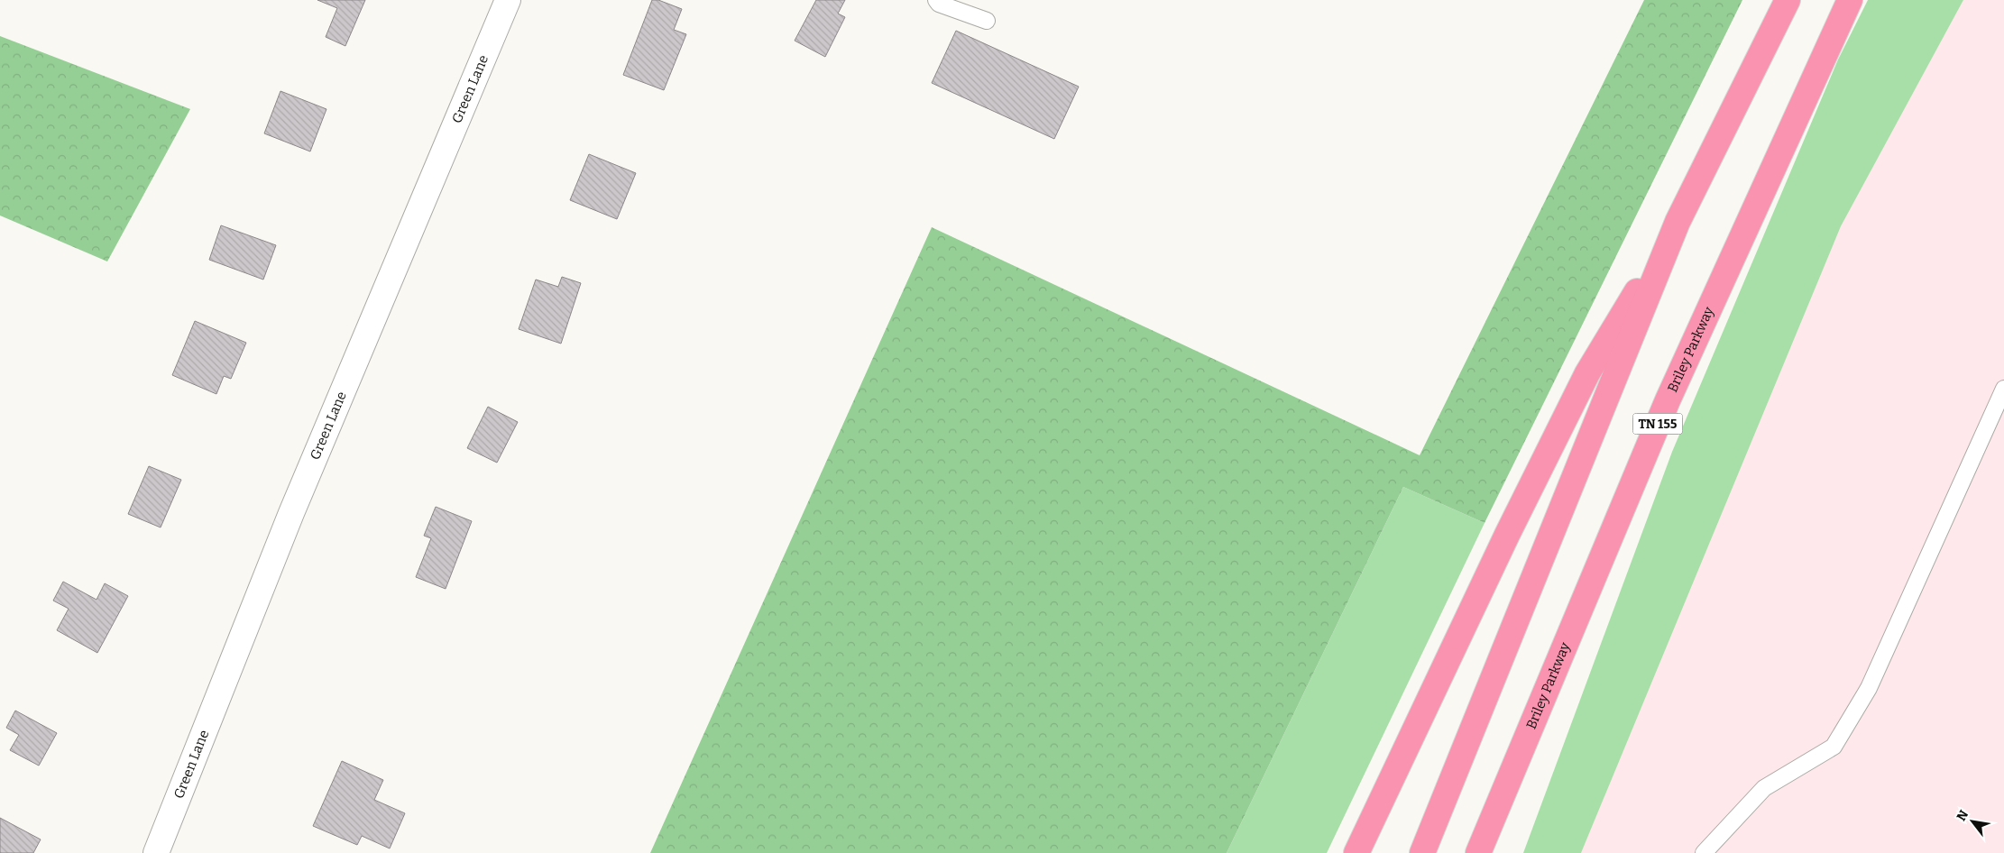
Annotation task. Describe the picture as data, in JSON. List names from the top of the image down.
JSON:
{
  "streets": {
    "highway": ["Briley Parkway", "TN 155"],
    "street": ["Green Lane"]
  },
  "north": "top left"
}
